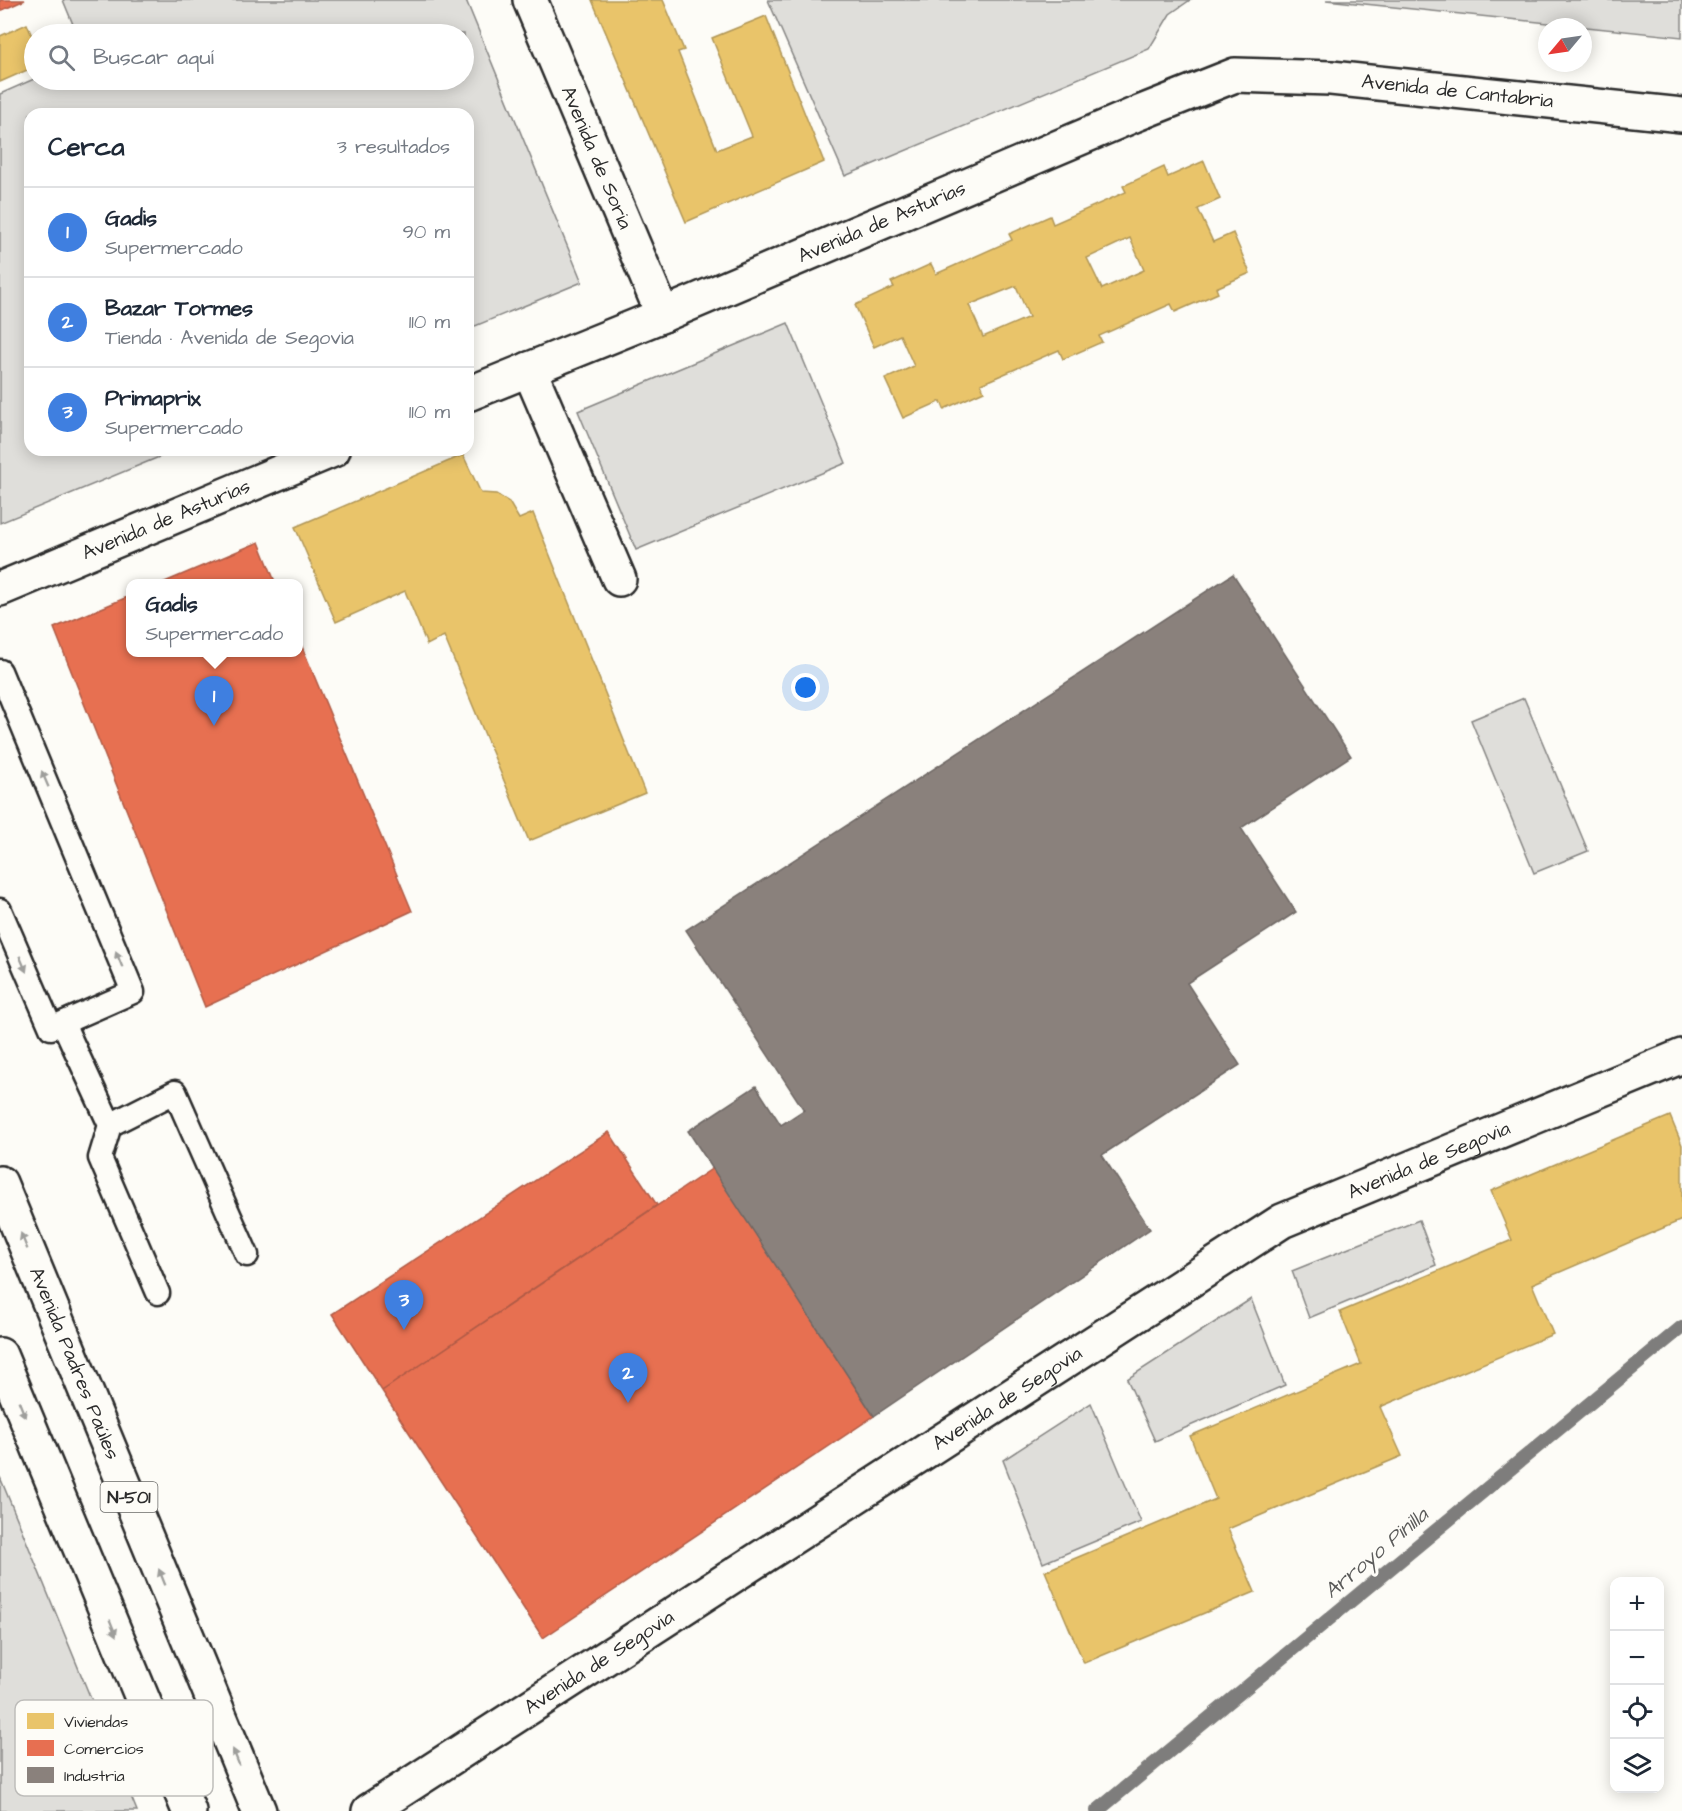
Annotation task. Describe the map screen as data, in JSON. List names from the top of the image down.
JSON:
{
  "streets": {
    "main road": [
      "Avenida de Cantabria",
      "Avenida de Soria",
      "Avenida de Asturias",
      "Avenida de Segovia",
      "Avenida Padres Paúles",
      "N-501"
    ]
  },
  "crossings": [
    ["Avenida de Cantabria", "Avenida de Asturias"],
    ["Avenida de Soria", "Avenida de Asturias"]
  ],
  "water": ["Arroyo Pinilla"],
  "legend": ["Viviendas", "Comercios", "Industria"],
  "north": "bottom left",
  "page": {
    "search": "Buscar aquí",
    "heading": ["Cerca", "3 resultados"],
    "list": [
      {
        "mark": "1",
        "name": "Gadis",
        "note": "Supermercado",
        "value": "90 m"
      },
      {
        "mark": "2",
        "name": "Bazar Tormes",
        "note": "Tienda · Avenida de Segovia",
        "value": "110 m"
      },
      {
        "mark": "3",
        "name": "Primaprix",
        "note": "Supermercado",
        "value": "110 m"
      }
    ],
    "popup": ["Gadis", "Supermercado"],
    "pins": ["1", "3", "2"],
    "map_buttons": ["+", "−"]
  }
}
